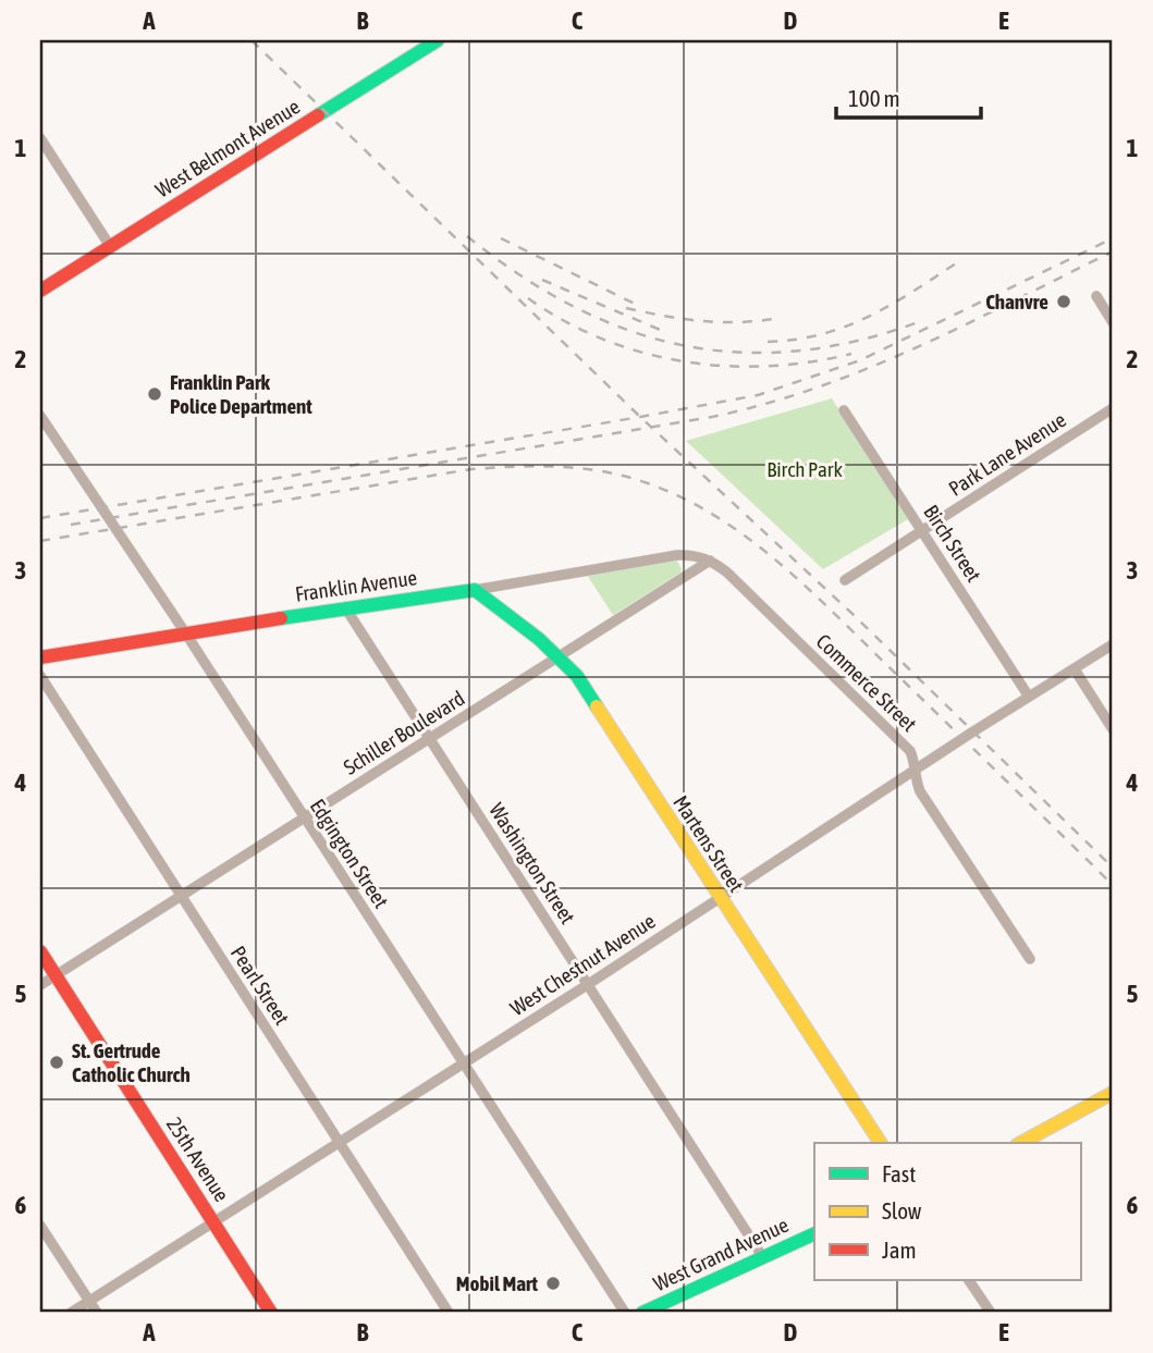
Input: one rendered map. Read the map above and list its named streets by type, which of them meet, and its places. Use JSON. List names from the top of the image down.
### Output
{
  "streets": {
    "main road": [
      "West Belmont Avenue",
      "Franklin Avenue",
      "Martens Street",
      "25th Avenue",
      "West Grand Avenue"
    ],
    "street": [
      "Park Lane Avenue",
      "Birch Street",
      "Commerce Street",
      "Schiller Boulevard",
      "Edgington Street",
      "Washington Street",
      "West Chestnut Avenue",
      "Pearl Street"
    ]
  },
  "crossings": [
    ["Park Lane Avenue", "Birch Street"],
    ["Birch Street", "West Chestnut Avenue"],
    ["Franklin Avenue", "Commerce Street"],
    ["Franklin Avenue", "Martens Street"],
    ["Franklin Avenue", "Edgington Street"],
    ["Franklin Avenue", "Washington Street"],
    ["Commerce Street", "Schiller Boulevard"],
    ["Commerce Street", "West Chestnut Avenue"],
    ["Schiller Boulevard", "Martens Street"],
    ["Schiller Boulevard", "Edgington Street"],
    ["Schiller Boulevard", "Washington Street"],
    ["Schiller Boulevard", "Pearl Street"],
    ["Schiller Boulevard", "25th Avenue"],
    ["Martens Street", "West Chestnut Avenue"],
    ["Edgington Street", "West Chestnut Avenue"],
    ["Washington Street", "West Chestnut Avenue"],
    ["Washington Street", "West Grand Avenue"],
    ["West Chestnut Avenue", "Pearl Street"],
    ["West Chestnut Avenue", "25th Avenue"]
  ],
  "parks": ["Birch Park"],
  "places": [
    "Chanvre",
    "Franklin Park Police Department",
    "St. Gertrude Catholic Church",
    "Mobil Mart"
  ],
  "legend": ["Fast", "Slow", "Jam"],
  "scale_bar": "100 m",
  "grid": {
    "columns": [
      "A",
      "B",
      "C",
      "D",
      "E"
    ],
    "rows": [
      "1",
      "2",
      "3",
      "4",
      "5",
      "6"
    ]
  }
}
